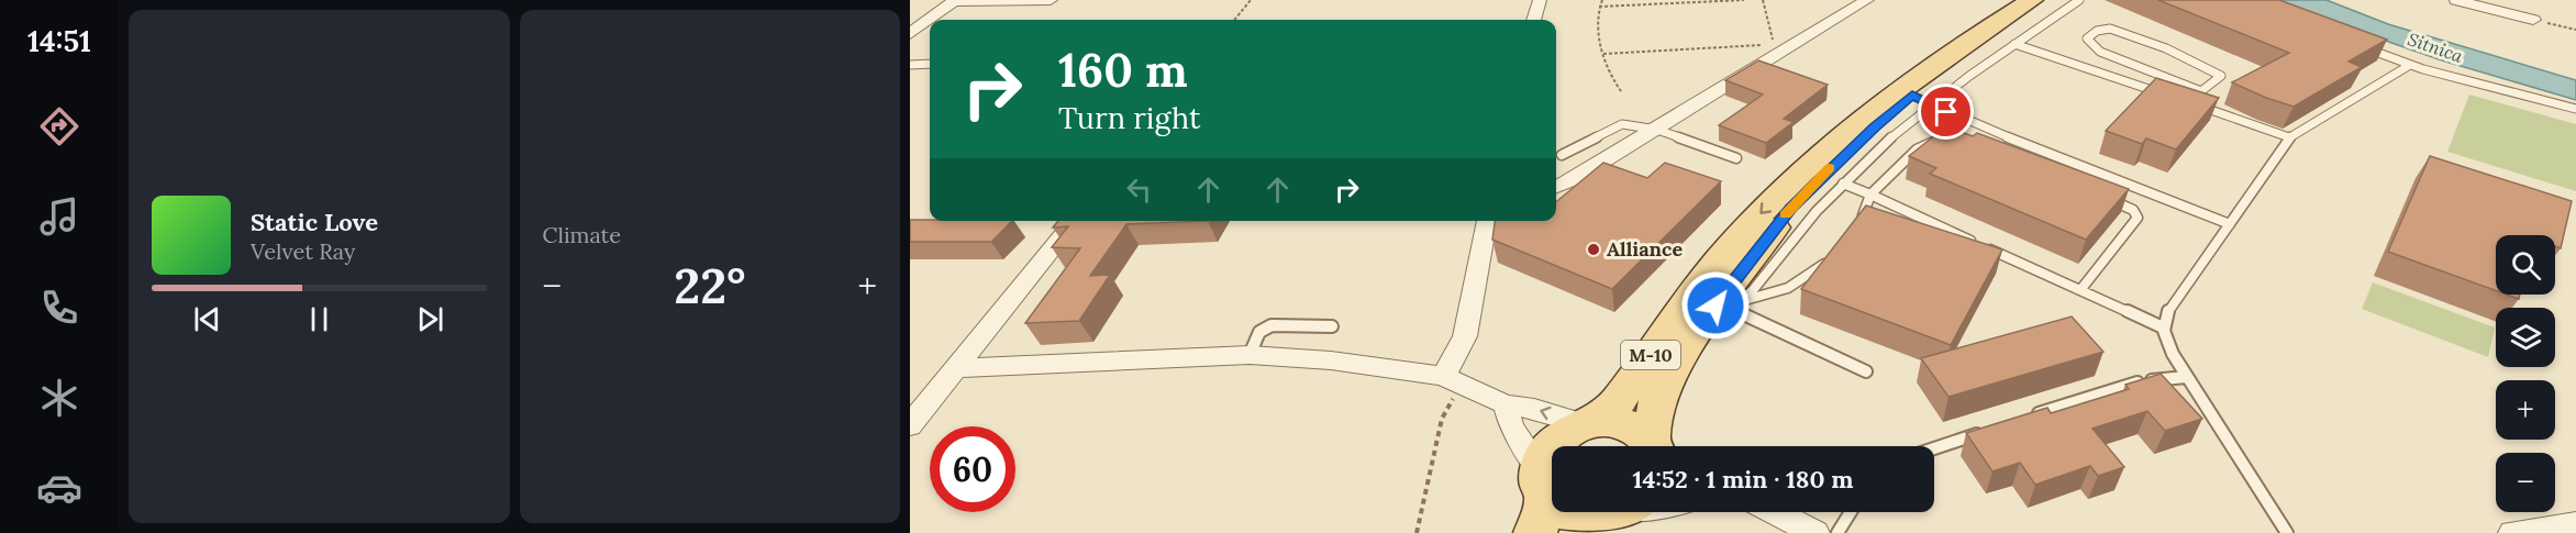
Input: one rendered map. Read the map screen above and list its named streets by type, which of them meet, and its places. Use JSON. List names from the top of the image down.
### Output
{
  "streets": {
    "main road": ["M-10"]
  },
  "water": ["Sitnica"],
  "places": ["Alliance"],
  "page": {
    "tabs": "14:51",
    "tile": "Climate",
    "turn": ["160 m", "Turn right"],
    "song": ["Static Love", "Velvet Ray"],
    "map_buttons": ["+", "−"],
    "heat": ["−", "22°", "+"],
    "limit": "60",
    "trip": "14:52 · 1 min · 180 m"
  }
}
